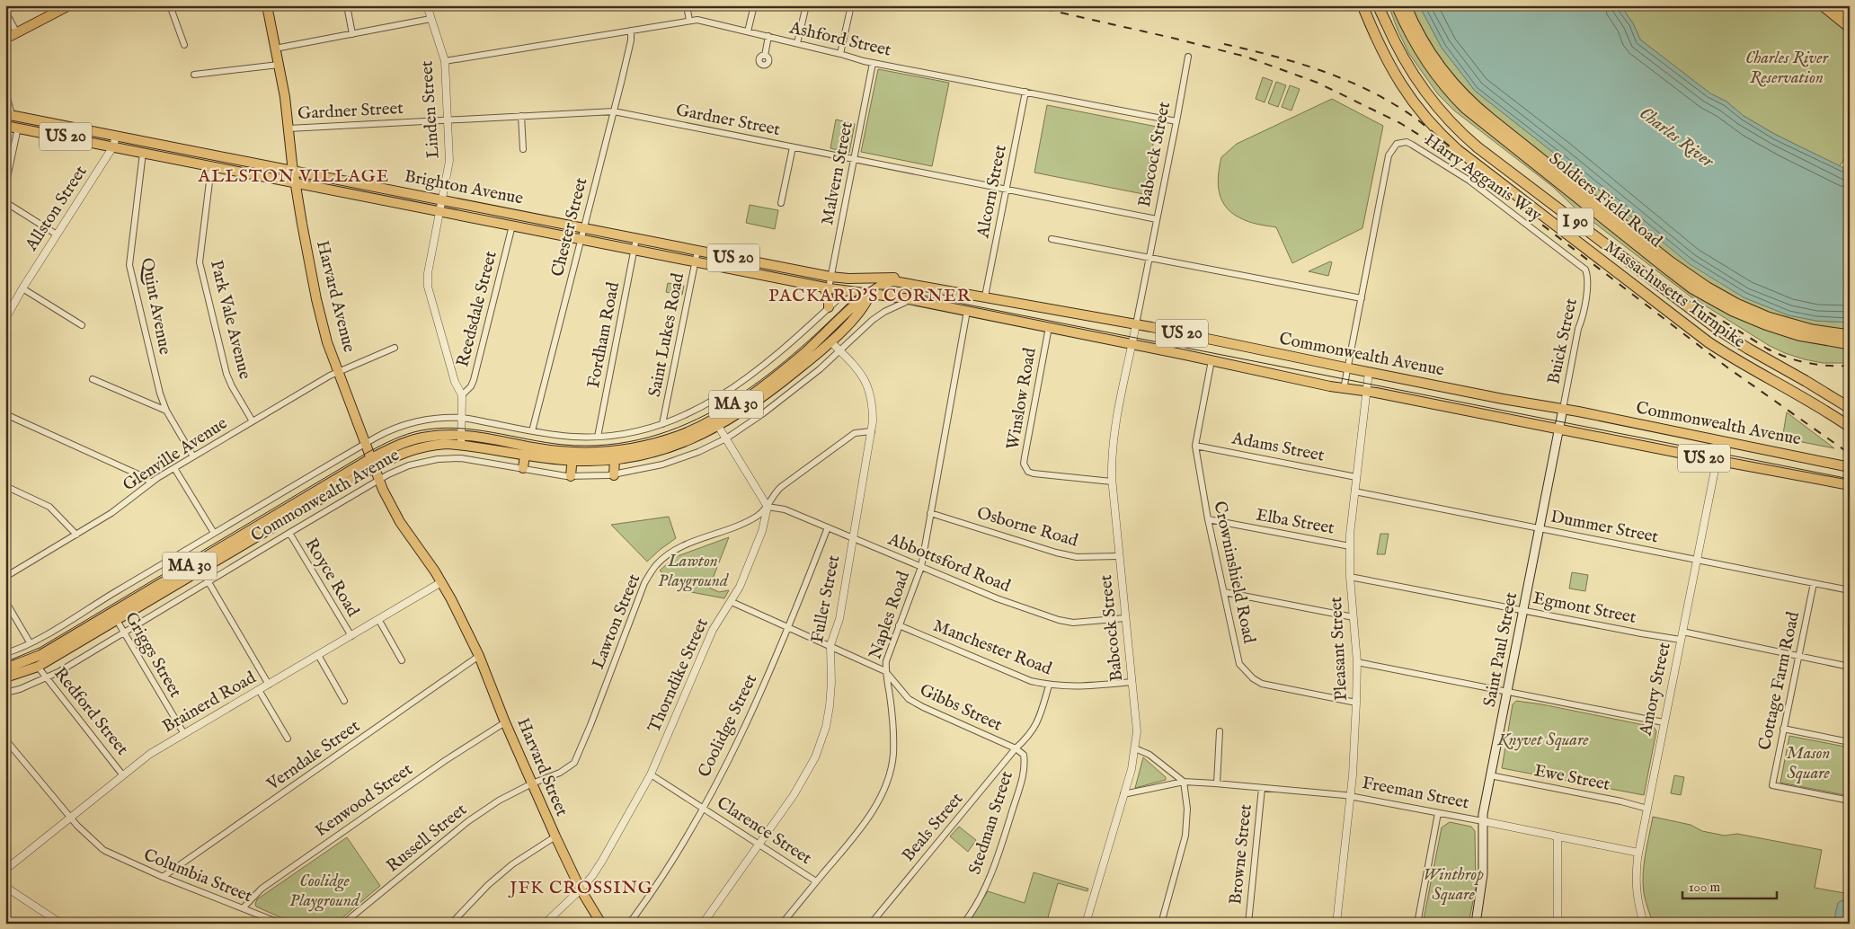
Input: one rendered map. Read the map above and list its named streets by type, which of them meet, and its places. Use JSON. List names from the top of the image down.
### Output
{
  "streets": {
    "highway": ["Soldiers Field Road", "I 90", "Massachusetts Turnpike"],
    "main road": [
      "US 20",
      "Brighton Avenue",
      "Harvard Avenue",
      "Commonwealth Avenue",
      "MA 30",
      "Saint Paul Street",
      "Harvard Street"
    ],
    "street": [
      "Ashford Street",
      "Linden Street",
      "Gardner Street",
      "Babcock Street",
      "Malvern Street",
      "Harry Agganis Way",
      "Alcorn Street",
      "Allston Street",
      "Chester Street",
      "Quint Avenue",
      "Reedsdale Street",
      "Park Vale Avenue",
      "Fordham Road",
      "Saint Lukes Road",
      "Buick Street",
      "Winslow Road",
      "Adams Street",
      "Glenville Avenue",
      "Elba Street",
      "Osborne Road",
      "Dummer Street",
      "Abbottsford Road",
      "Crowninshield Road",
      "Royce Road",
      "Fuller Street",
      "Egmont Street",
      "Naples Road",
      "Lawton Street",
      "Manchester Road",
      "Pleasant Street",
      "Griggs Street",
      "Thorndike Street",
      "Cottage Farm Road",
      "Amory Street",
      "Brainerd Road",
      "Gibbs Street",
      "Redford Street",
      "Coolidge Street",
      "Verndale Street",
      "Ewe Street",
      "Freeman Street",
      "Kenwood Street",
      "Stedman Street",
      "Beals Street",
      "Clarence Street",
      "Russell Street",
      "Browne Street",
      "Columbia Street"
    ]
  },
  "crossings": [
    ["Ashford Street", "Linden Street"],
    ["Ashford Street", "Babcock Street"],
    ["Ashford Street", "Malvern Street"],
    ["Ashford Street", "Alcorn Street"],
    ["Ashford Street", "Chester Street"],
    ["Linden Street", "Gardner Street"],
    ["Linden Street", "Brighton Avenue"],
    ["Linden Street", "Reedsdale Street"],
    ["Gardner Street", "Babcock Street"],
    ["Gardner Street", "Malvern Street"],
    ["Gardner Street", "Alcorn Street"],
    ["Gardner Street", "Chester Street"],
    ["Gardner Street", "Harvard Avenue"],
    ["Babcock Street", "Commonwealth Avenue"],
    ["Babcock Street", "Winslow Road"],
    ["Babcock Street", "Osborne Road"],
    ["Babcock Street", "Abbottsford Road"],
    ["Babcock Street", "Manchester Road"],
    ["Babcock Street", "Freeman Street"],
    ["Malvern Street", "Brighton Avenue"],
    ["Harry Agganis Way", "Buick Street"],
    ["Brighton Avenue", "Allston Street"],
    ["Brighton Avenue", "Chester Street"],
    ["Brighton Avenue", "Harvard Avenue"],
    ["Brighton Avenue", "Quint Avenue"],
    ["Brighton Avenue", "Reedsdale Street"],
    ["Brighton Avenue", "Park Vale Avenue"],
    ["Brighton Avenue", "Fordham Road"],
    ["Brighton Avenue", "Saint Lukes Road"],
    ["Brighton Avenue", "Commonwealth Avenue"],
    ["Alcorn Street", "Commonwealth Avenue"],
    ["Chester Street", "Commonwealth Avenue"],
    ["Harvard Avenue", "Commonwealth Avenue"],
    ["Harvard Avenue", "Glenville Avenue"],
    ["Harvard Avenue", "Brainerd Road"],
    ["Harvard Avenue", "Harvard Street"],
    ["Quint Avenue", "Glenville Avenue"],
    ["Park Vale Avenue", "Glenville Avenue"],
    ["Fordham Road", "Commonwealth Avenue"],
    ["Saint Lukes Road", "Commonwealth Avenue"],
    ["Buick Street", "Commonwealth Avenue"],
    ["Buick Street", "Saint Paul Street"],
    ["Commonwealth Avenue", "Winslow Road"],
    ["Commonwealth Avenue", "Crowninshield Road"],
    ["Commonwealth Avenue", "Royce Road"],
    ["Commonwealth Avenue", "Fuller Street"],
    ["Commonwealth Avenue", "Naples Road"],
    ["Commonwealth Avenue", "Pleasant Street"],
    ["Commonwealth Avenue", "Saint Paul Street"],
    ["Commonwealth Avenue", "Griggs Street"],
    ["Commonwealth Avenue", "Amory Street"],
    ["Commonwealth Avenue", "Redford Street"],
    ["Adams Street", "Crowninshield Road"],
    ["Adams Street", "Pleasant Street"],
    ["Elba Street", "Crowninshield Road"],
    ["Elba Street", "Pleasant Street"],
    ["Osborne Road", "Naples Road"],
    ["Dummer Street", "Pleasant Street"],
    ["Dummer Street", "Saint Paul Street"],
    ["Dummer Street", "Cottage Farm Road"],
    ["Dummer Street", "Amory Street"],
    ["Abbottsford Road", "Fuller Street"],
    ["Abbottsford Road", "Naples Road"],
    ["Abbottsford Road", "Lawton Street"],
    ["Abbottsford Road", "Thorndike Street"],
    ["Abbottsford Road", "Coolidge Street"],
    ["Crowninshield Road", "Pleasant Street"],
    ["Royce Road", "Brainerd Road"],
    ["Fuller Street", "Lawton Street"],
    ["Fuller Street", "Gibbs Street"],
    ["Fuller Street", "Clarence Street"],
    ["Egmont Street", "Pleasant Street"],
    ["Egmont Street", "Saint Paul Street"],
    ["Egmont Street", "Amory Street"],
    ["Naples Road", "Manchester Road"],
    ["Naples Road", "Gibbs Street"],
    ["Naples Road", "Clarence Street"],
    ["Lawton Street", "Thorndike Street"],
    ["Lawton Street", "Harvard Street"],
    ["Lawton Street", "Russell Street"],
    ["Manchester Road", "Stedman Street"],
    ["Pleasant Street", "Freeman Street"],
    ["Saint Paul Street", "Ewe Street"],
    ["Saint Paul Street", "Freeman Street"],
    ["Griggs Street", "Brainerd Road"],
    ["Thorndike Street", "Gibbs Street"],
    ["Thorndike Street", "Harvard Street"],
    ["Thorndike Street", "Clarence Street"],
    ["Amory Street", "Ewe Street"],
    ["Amory Street", "Freeman Street"],
    ["Brainerd Road", "Redford Street"],
    ["Brainerd Road", "Columbia Street"],
    ["Gibbs Street", "Coolidge Street"],
    ["Gibbs Street", "Stedman Street"],
    ["Gibbs Street", "Beals Street"],
    ["Coolidge Street", "Clarence Street"],
    ["Verndale Street", "Harvard Street"],
    ["Verndale Street", "Columbia Street"],
    ["Harvard Street", "Kenwood Street"],
    ["Harvard Street", "Russell Street"],
    ["Freeman Street", "Browne Street"],
    ["Kenwood Street", "Columbia Street"],
    ["Stedman Street", "Beals Street"]
  ],
  "districts": ["ALLSTON VILLAGE", "PACKARD'S CORNER", "JFK CROSSING"],
  "water": ["Charles River"],
  "parks": [
    "Charles River Reservation",
    "Lawton Playground",
    "Knyvet Square",
    "Mason Square",
    "Winthrop Square",
    "Coolidge Playground"
  ],
  "scale_bar": "100 m"
}
